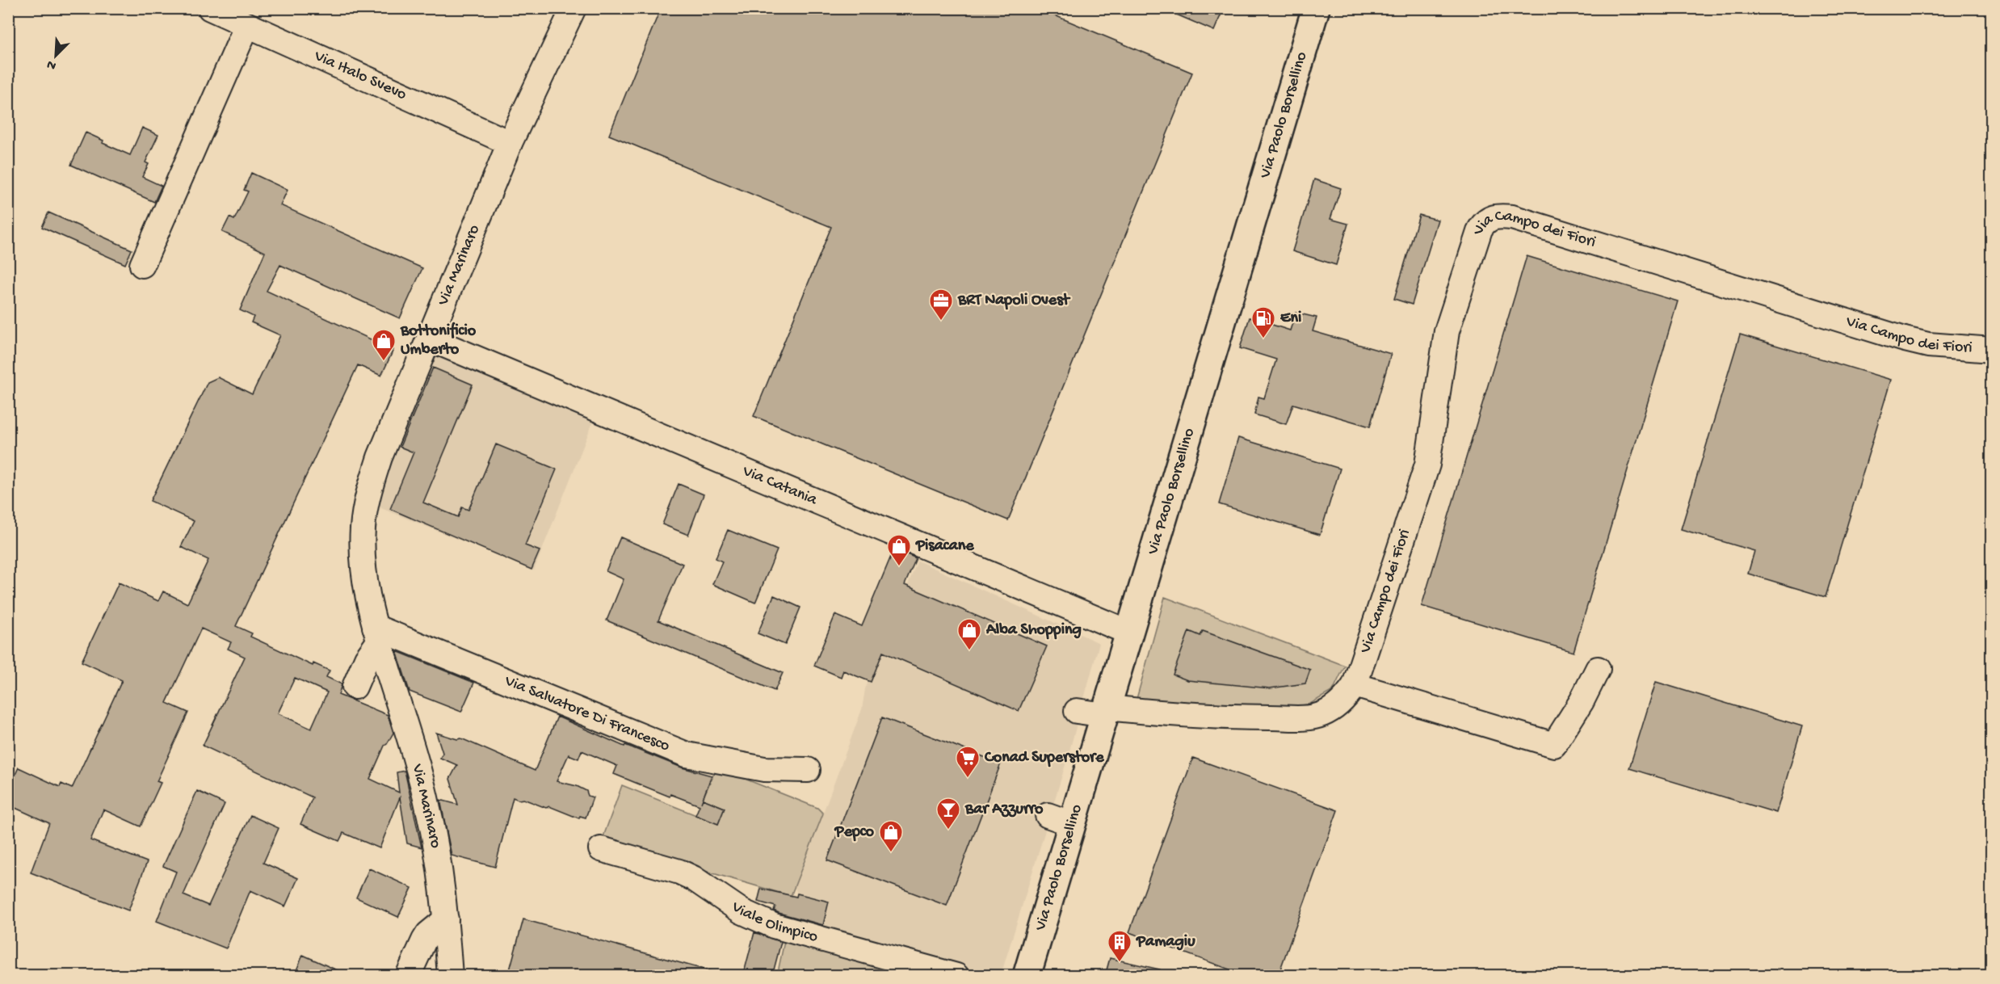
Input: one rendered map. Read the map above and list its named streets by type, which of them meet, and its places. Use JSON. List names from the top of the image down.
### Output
{
  "streets": {
    "main road": ["Via Paolo Borsellino"],
    "street": [
      "Via Italo Svevo",
      "Via Campo dei Fiori",
      "Via Marinaro",
      "Via Catania",
      "Via Salvatore Di Francesco",
      "Viale Olimpico"
    ]
  },
  "crossings": [
    ["Via Italo Svevo", "Via Marinaro"],
    ["Via Paolo Borsellino", "Via Campo dei Fiori"],
    ["Via Paolo Borsellino", "Via Catania"],
    ["Via Marinaro", "Via Catania"],
    ["Via Marinaro", "Via Salvatore Di Francesco"]
  ],
  "places": {
    "office": ["BRT Napoli Ovest"],
    "fuel station": ["Eni"],
    "shop": [
      "Bottonificio Umberto",
      "Pisacane",
      "Alba Shopping",
      "Pepco"
    ],
    "supermarket": ["Conad Superstore"],
    "bar": ["Bar Azzurro"],
    "building": ["Pamagiu"]
  },
  "north": "bottom left"
}
